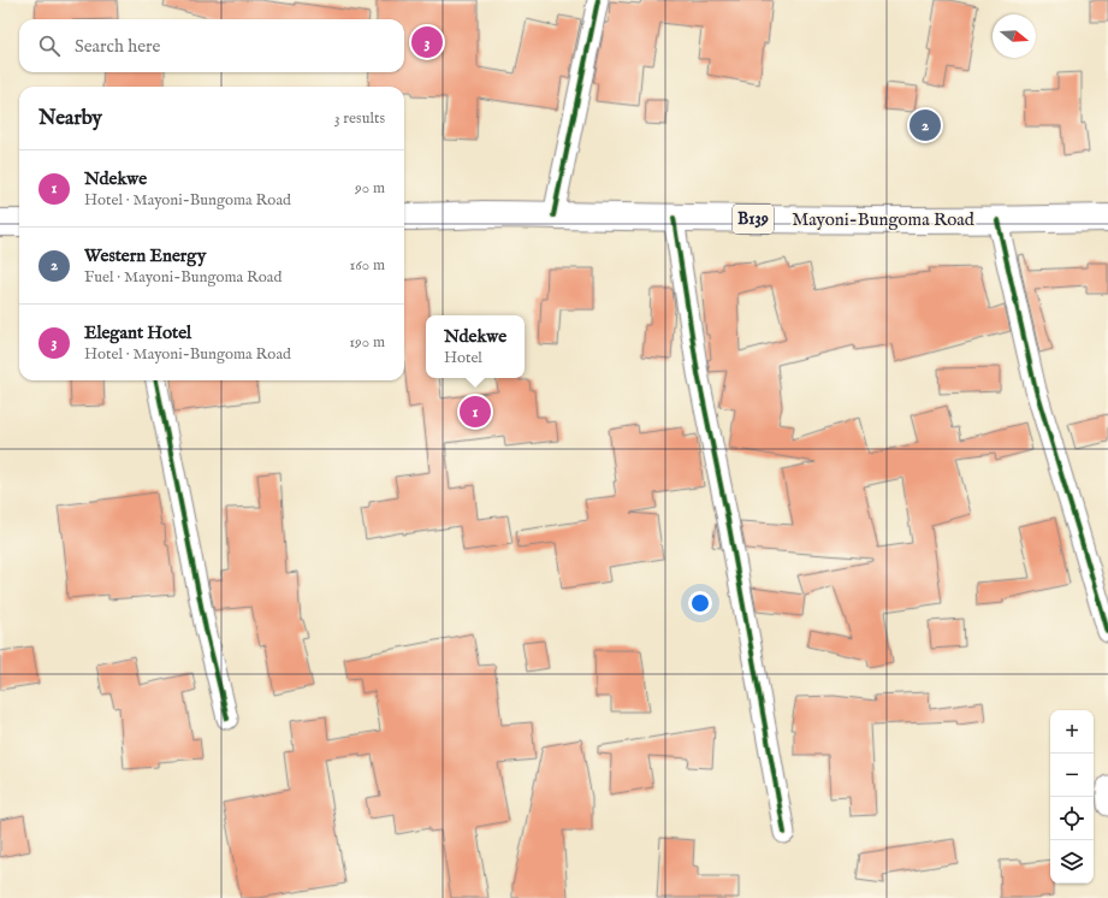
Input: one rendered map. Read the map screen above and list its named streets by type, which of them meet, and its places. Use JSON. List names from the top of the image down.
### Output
{
  "streets": {
    "main road": ["B139", "Mayoni-Bungoma Road"]
  },
  "north": "right",
  "page": {
    "search": "Search here",
    "pins": ["3", "2", "1"],
    "heading": ["Nearby", "3 results"],
    "list": [
      {
        "mark": "1",
        "name": "Ndekwe",
        "note": "Hotel · Mayoni-Bungoma Road",
        "value": "90 m"
      },
      {
        "mark": "2",
        "name": "Western Energy",
        "note": "Fuel · Mayoni-Bungoma Road",
        "value": "160 m"
      },
      {
        "mark": "3",
        "name": "Elegant Hotel",
        "note": "Hotel · Mayoni-Bungoma Road",
        "value": "190 m"
      }
    ],
    "popup": ["Ndekwe", "Hotel"],
    "map_buttons": ["+", "−"]
  }
}
